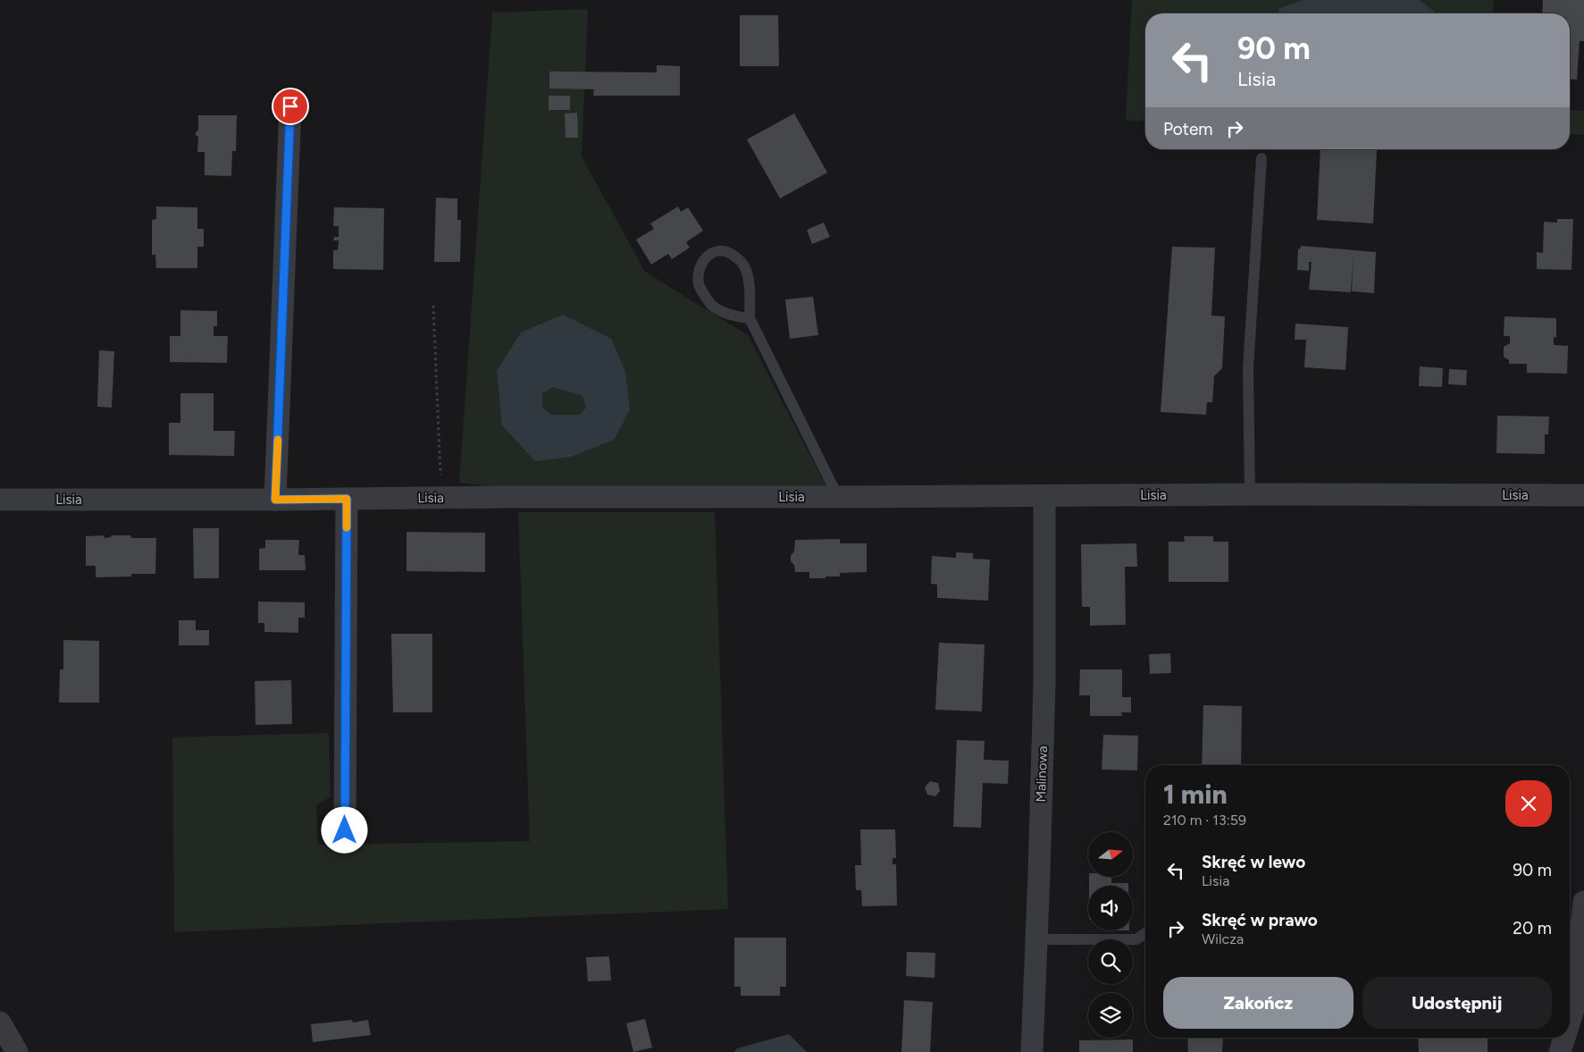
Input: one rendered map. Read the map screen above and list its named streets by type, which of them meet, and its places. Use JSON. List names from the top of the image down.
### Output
{
  "streets": {
    "street": ["Lisia", "Malinowa"]
  },
  "crossings": [
    ["Lisia", "Malinowa"]
  ],
  "north": "right",
  "page": {
    "turn": ["90 m", "Lisia"],
    "then": "Potem",
    "heading": ["1 min", "210 m · 13:59"],
    "list": [
      {
        "name": "Skręć w lewo",
        "note": "Lisia",
        "value": "90 m"
      },
      {
        "name": "Skręć w prawo",
        "note": "Wilcza",
        "value": "20 m"
      }
    ],
    "buttons": ["Zakończ", "Udostępnij"]
  }
}
